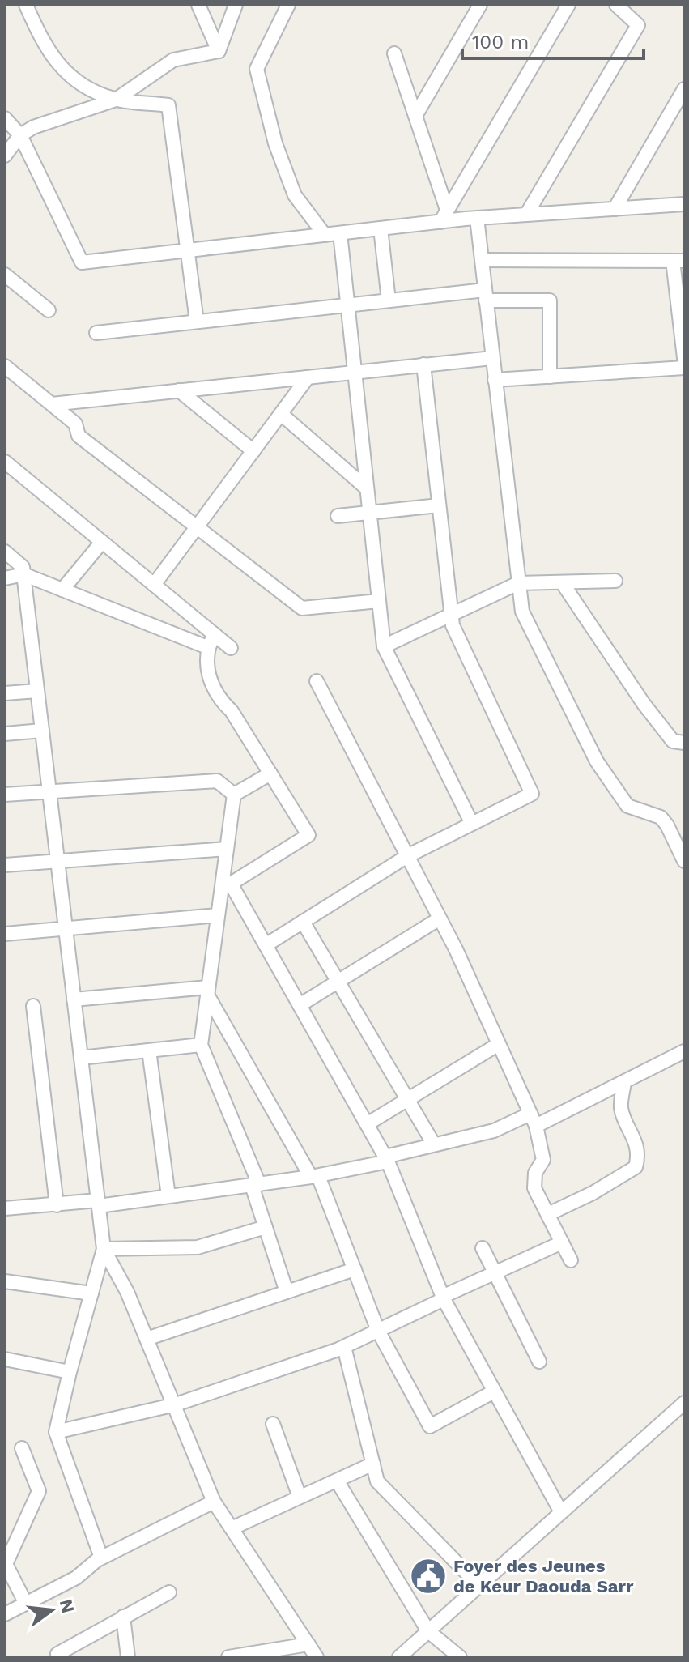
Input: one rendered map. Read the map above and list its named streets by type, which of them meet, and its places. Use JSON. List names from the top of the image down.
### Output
{
  "places": {
    "public building": ["Foyer des Jeunes de Keur Daouda Sarr"]
  },
  "scale_bar": "100 m",
  "north": "right"
}
